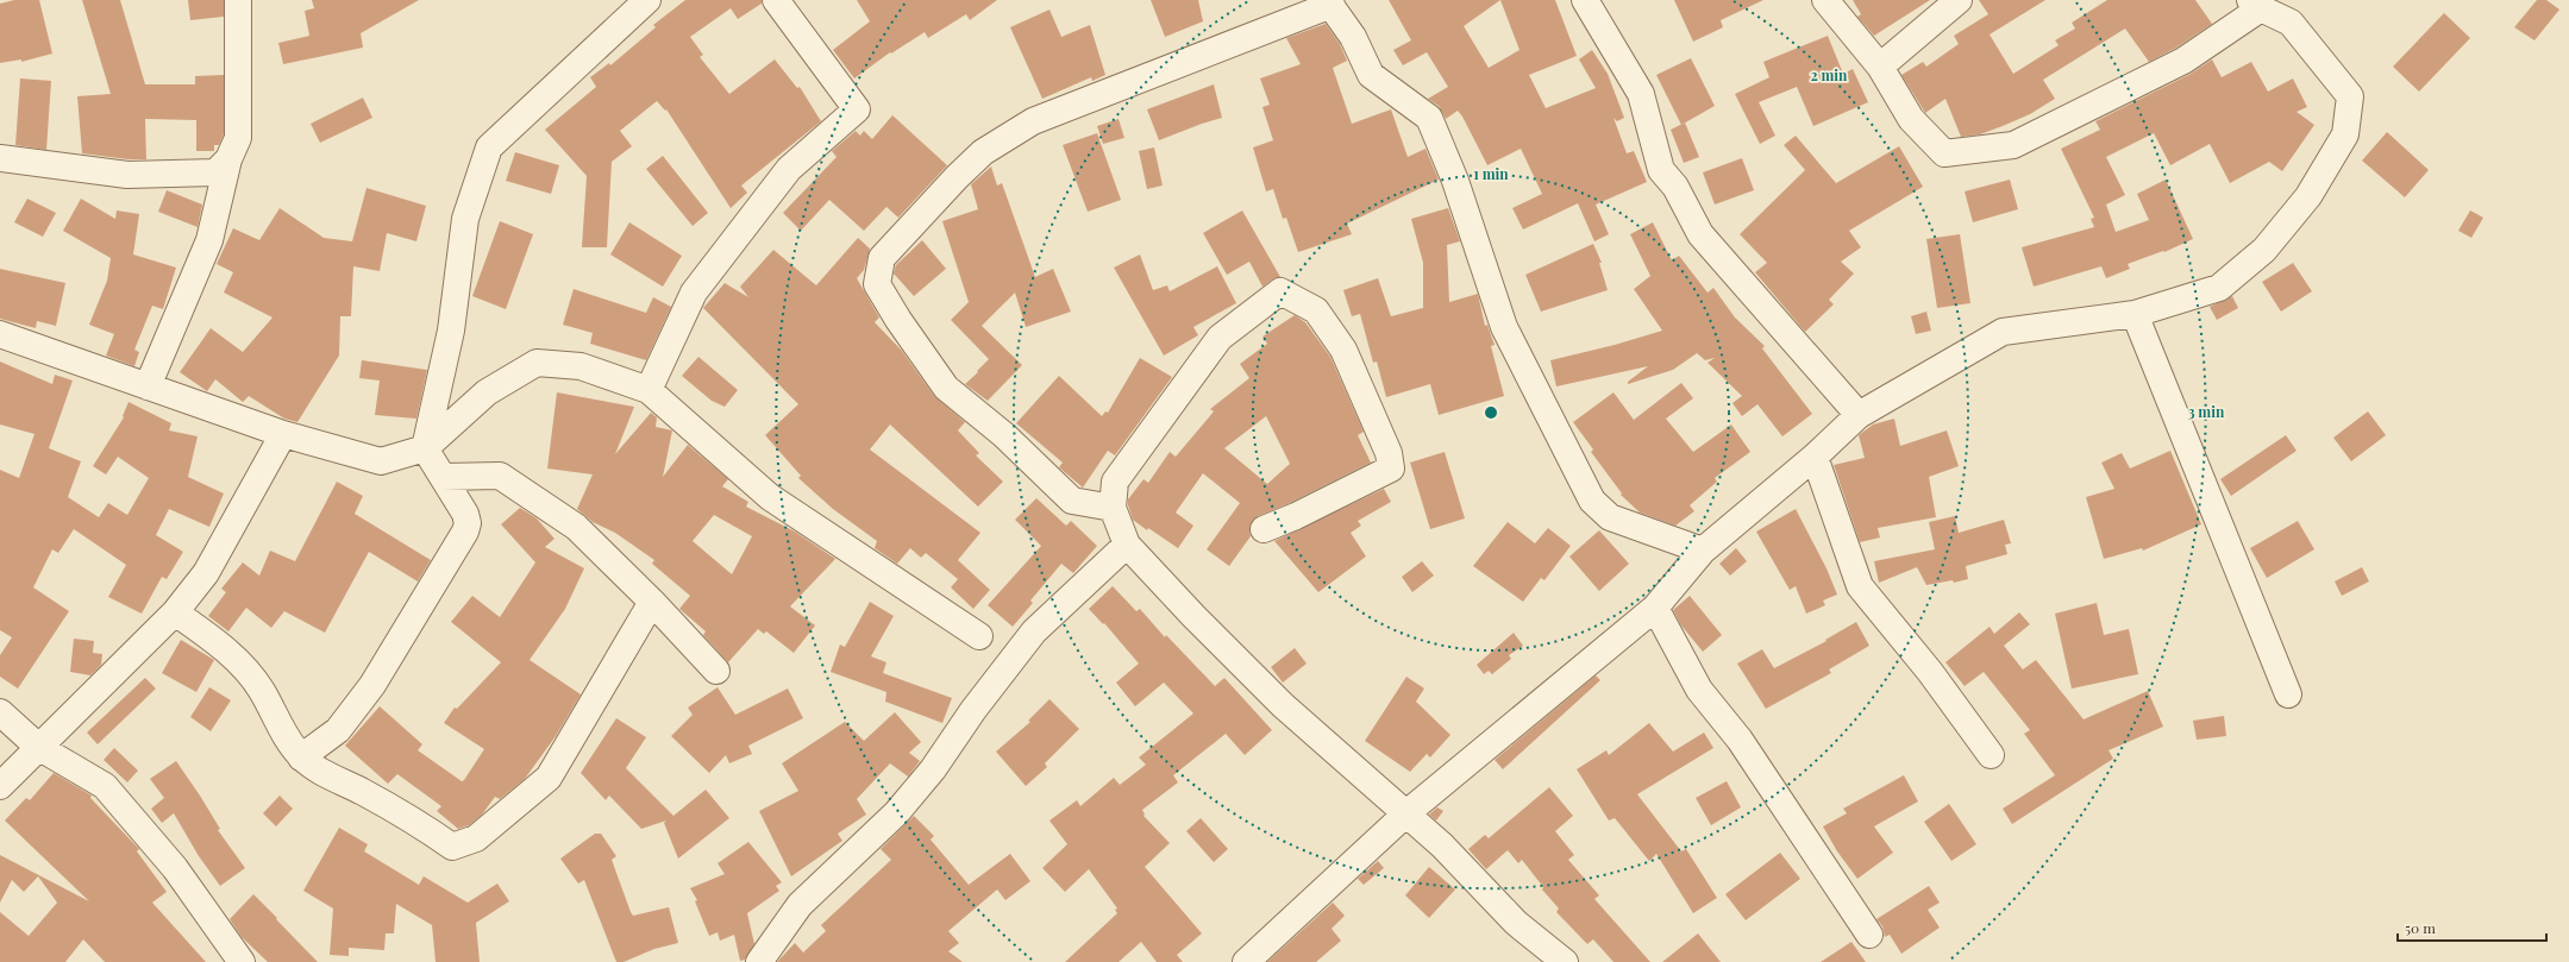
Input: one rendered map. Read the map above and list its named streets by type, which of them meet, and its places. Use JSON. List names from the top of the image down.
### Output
{
  "scale_bar": "50 m",
  "rings": ["2 min", "1 min", "3 min"]
}
